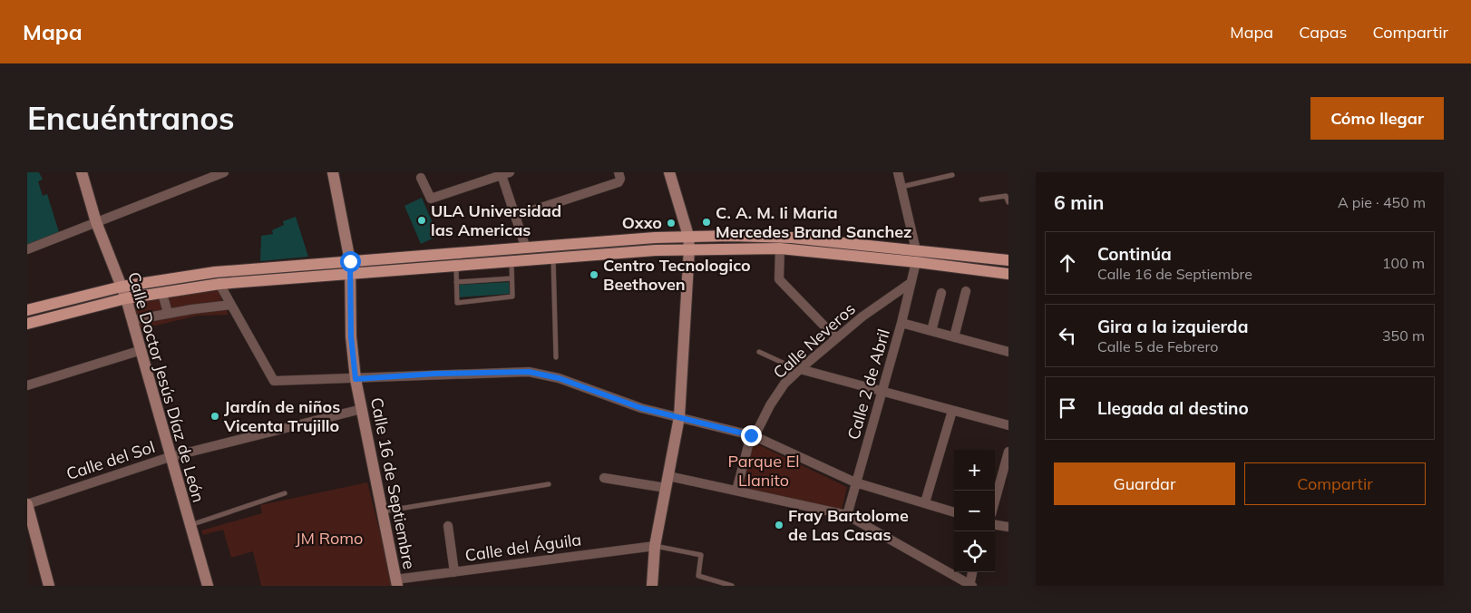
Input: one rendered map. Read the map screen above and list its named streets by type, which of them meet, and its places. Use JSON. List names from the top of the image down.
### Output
{
  "streets": {
    "main road": ["Calle Doctor Jesús Díaz de León", "Calle 16 de Septiembre"],
    "street": [
      "Calle Neveros",
      "Calle 2 de Abril",
      "Calle del Sol",
      "Calle del Águila"
    ]
  },
  "crossings": [
    ["Calle Neveros", "Calle 2 de Abril"],
    ["Calle Doctor Jesús Díaz de León", "Calle del Sol"],
    ["Calle del Sol", "Calle 16 de Septiembre"],
    ["Calle 16 de Septiembre", "Calle del Águila"]
  ],
  "parks": ["Parque El Llanito", "JM Romo"],
  "places": [
    "ULA Universidad las Americas",
    "C. A. M. Ii Maria Mercedes Brand Sanchez",
    "Oxxo",
    "Centro Tecnologico Beethoven",
    "Jardín de niños Vicenta Trujillo",
    "Fray Bartolome de Las Casas"
  ],
  "page": {
    "header": "Mapa",
    "nav": ["Mapa", "Capas", "Compartir"],
    "buttons": [
      "Cómo llegar",
      ["Guardar", "Compartir"]
    ],
    "title": "Encuéntranos",
    "heading": ["6 min", "A pie · 450 m"],
    "list": [
      ["Continúa", "Calle 16 de Septiembre", "100 m"],
      ["Gira a la izquierda", "Calle 5 de Febrero", "350 m"],
      "Llegada al destino"
    ],
    "map_buttons": ["+", "−"]
  }
}
